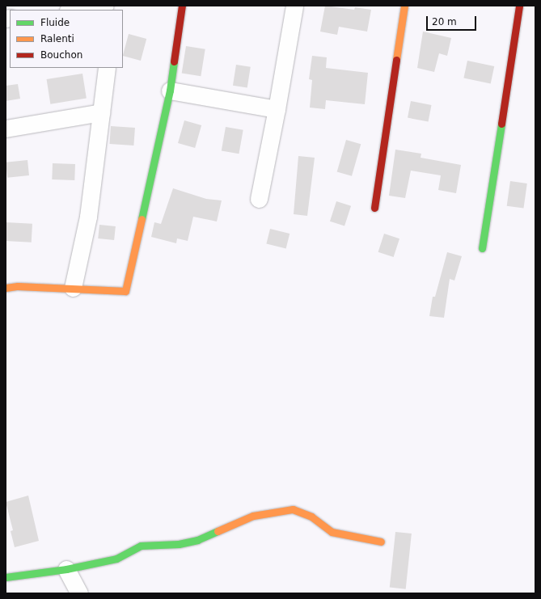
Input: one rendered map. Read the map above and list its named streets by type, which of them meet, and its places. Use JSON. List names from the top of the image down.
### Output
{
  "legend": ["Fluide", "Ralenti", "Bouchon"],
  "scale_bar": "20 m"
}
